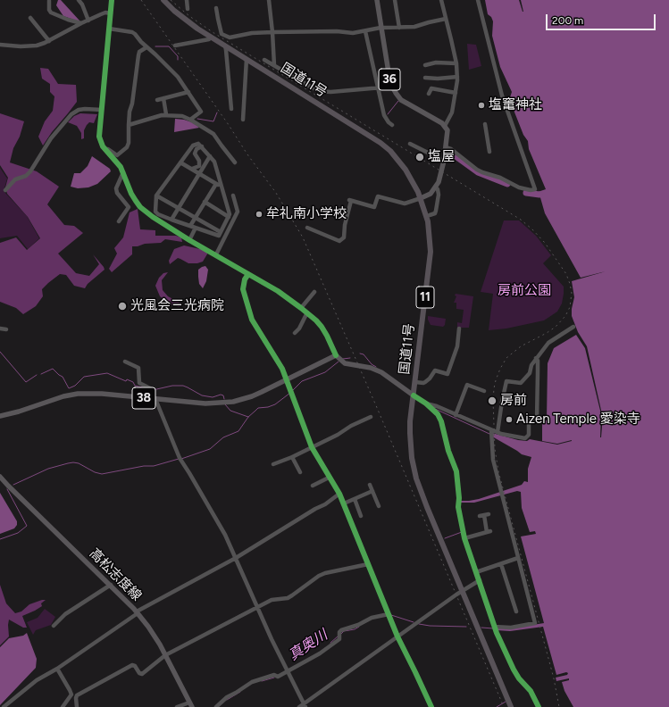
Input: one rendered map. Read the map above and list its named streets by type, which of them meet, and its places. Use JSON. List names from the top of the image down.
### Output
{
  "streets": {
    "highway": ["国道11号", "11"],
    "main road": ["36", "38", "高松志度線"]
  },
  "water": ["真奥川"],
  "parks": ["房前公園"],
  "places": [
    "塩竃神社",
    "塩屋",
    "牟礼南小学校",
    "光風会三光病院",
    "房前",
    "Aizen Temple 愛染寺"
  ],
  "scale_bar": "200 m"
}
